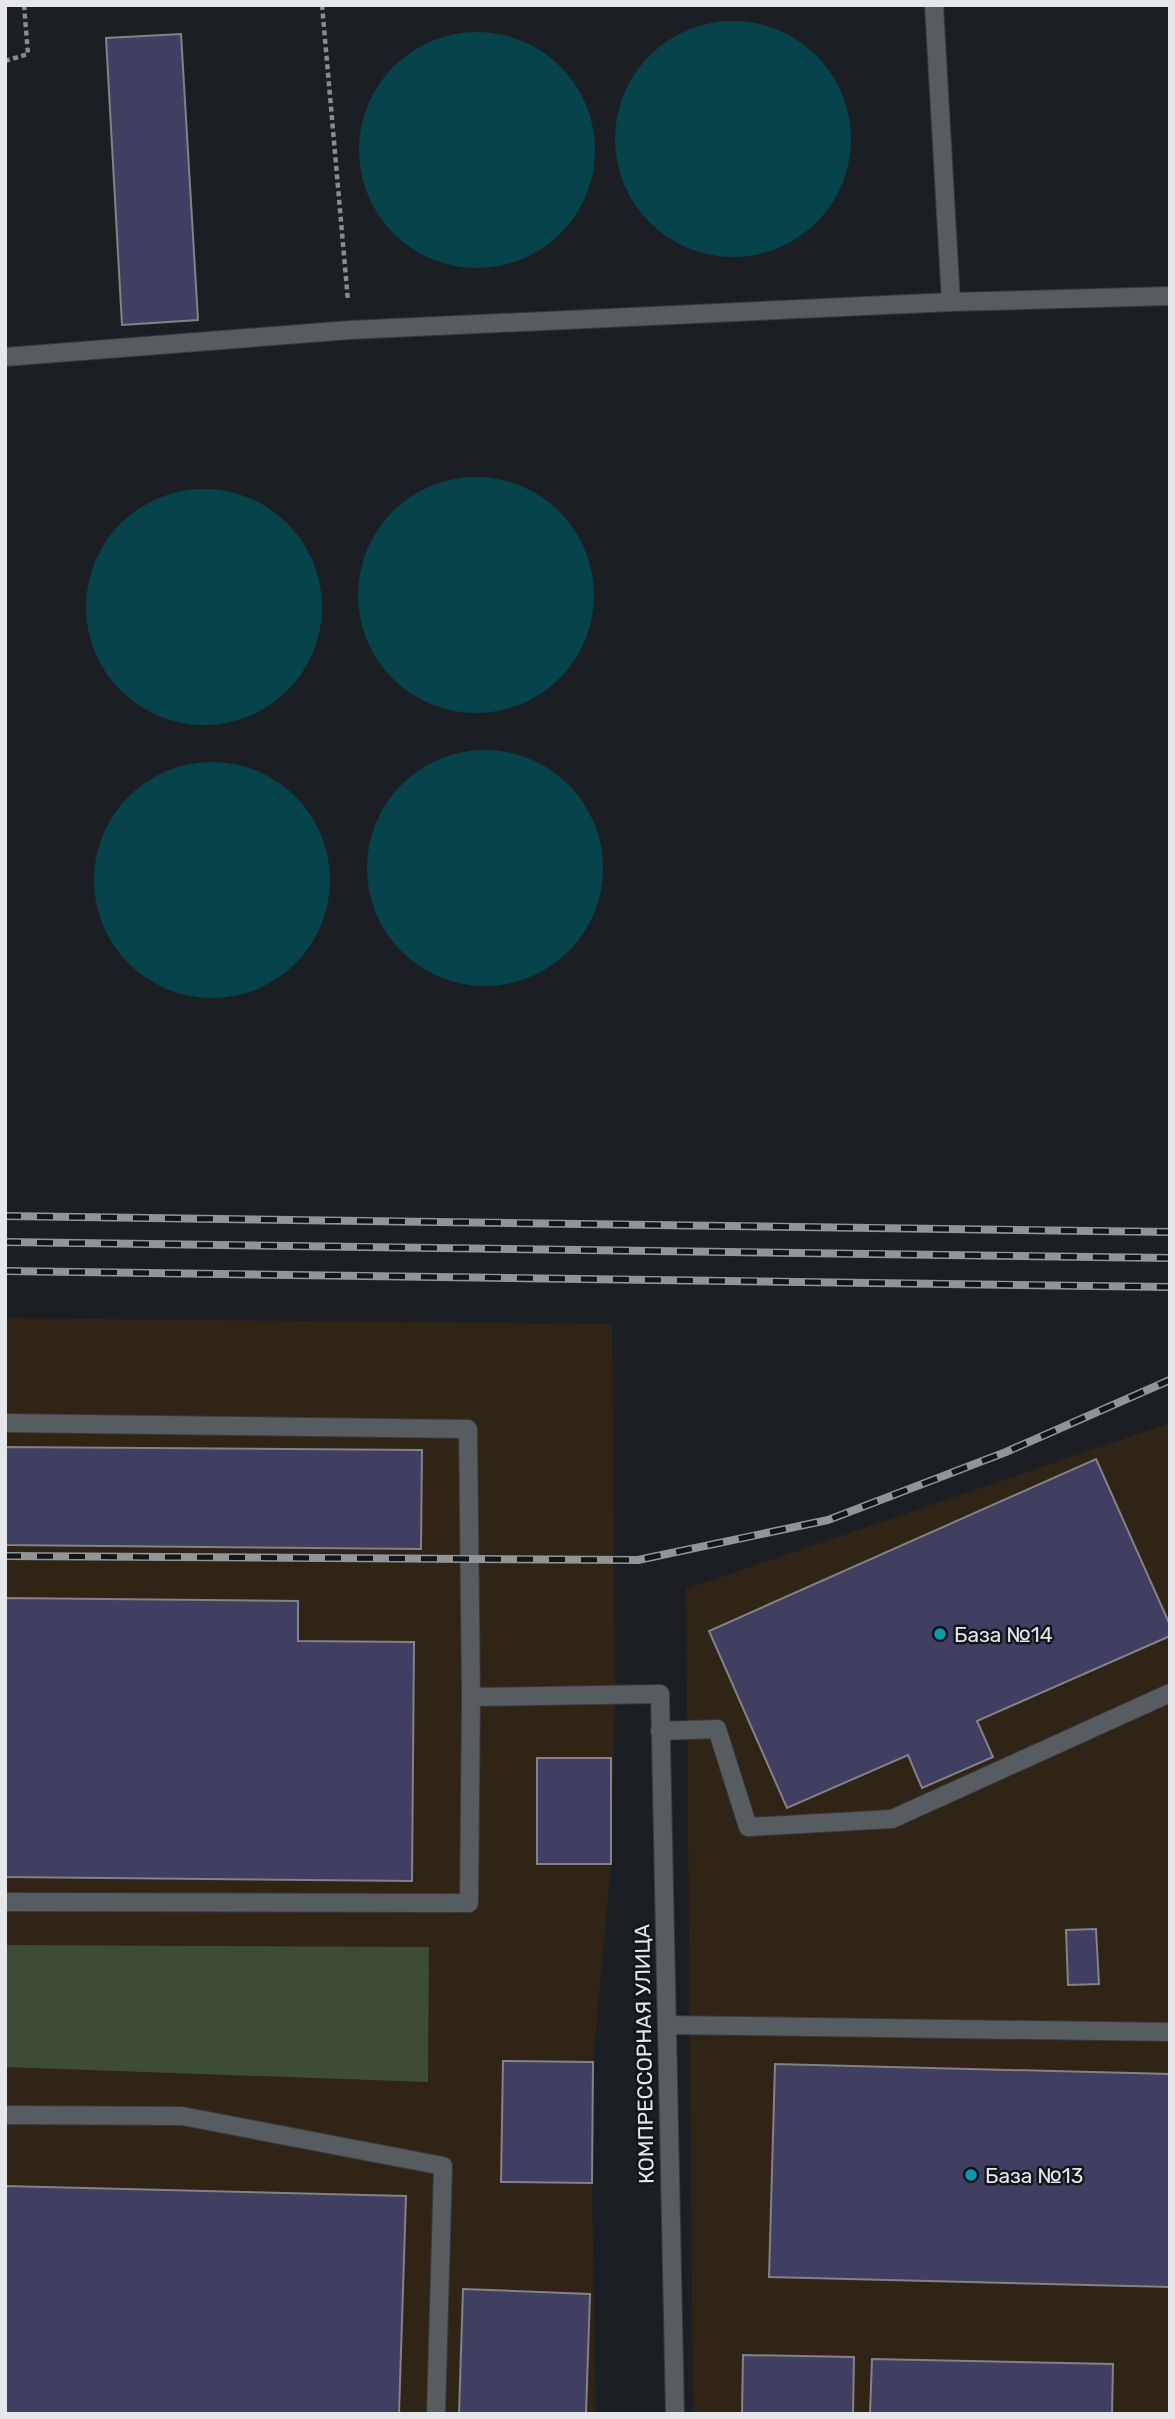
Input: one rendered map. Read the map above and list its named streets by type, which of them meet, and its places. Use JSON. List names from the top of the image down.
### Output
{
  "streets": {
    "street": ["КОМПРЕССОРНАЯ УЛИЦА"]
  },
  "places": ["База №14", "База №13"]
}
